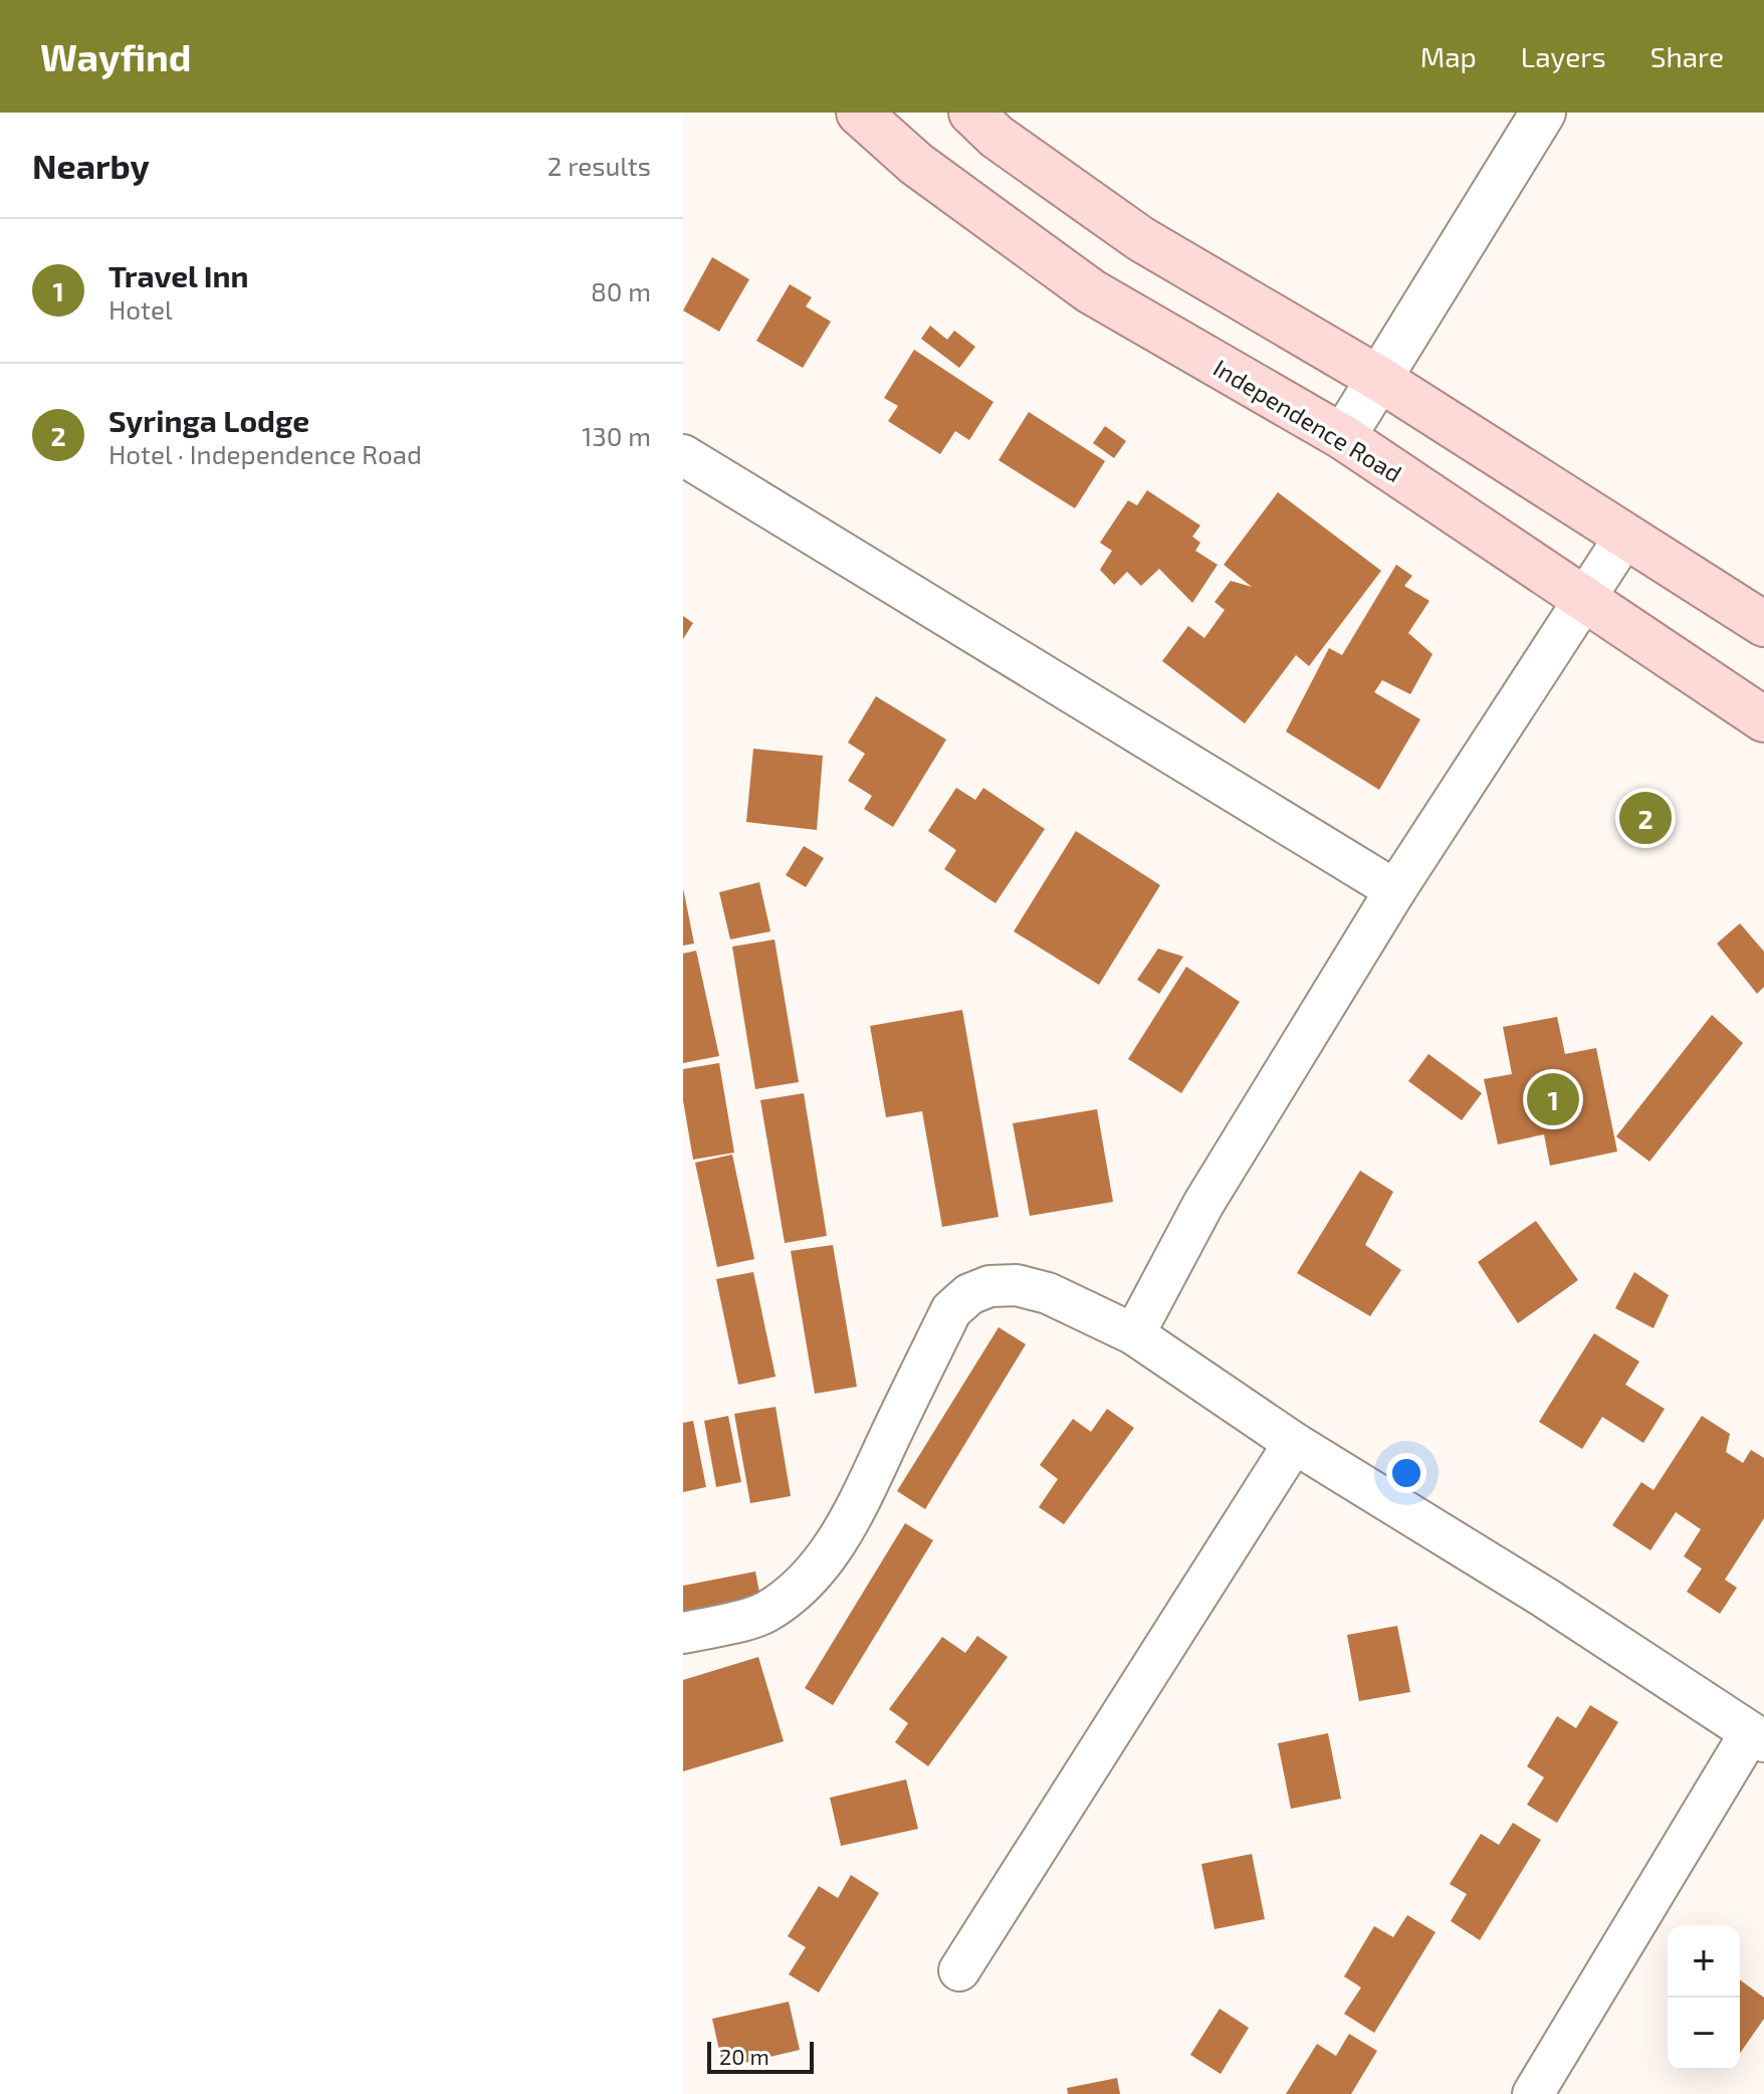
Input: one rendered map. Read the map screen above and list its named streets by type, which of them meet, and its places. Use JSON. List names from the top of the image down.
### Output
{
  "streets": {
    "main road": ["Independence Road"]
  },
  "scale_bar": "20 m",
  "page": {
    "header": "Wayfind",
    "nav": ["Map", "Layers", "Share"],
    "heading": ["Nearby", "2 results"],
    "list": [
      {
        "mark": "1",
        "name": "Travel Inn",
        "note": "Hotel",
        "value": "80 m"
      },
      {
        "mark": "2",
        "name": "Syringa Lodge",
        "note": "Hotel · Independence Road",
        "value": "130 m"
      }
    ],
    "pins": ["2", "1"],
    "map_buttons": ["+", "−"],
    "scale": "20 m"
  }
}
